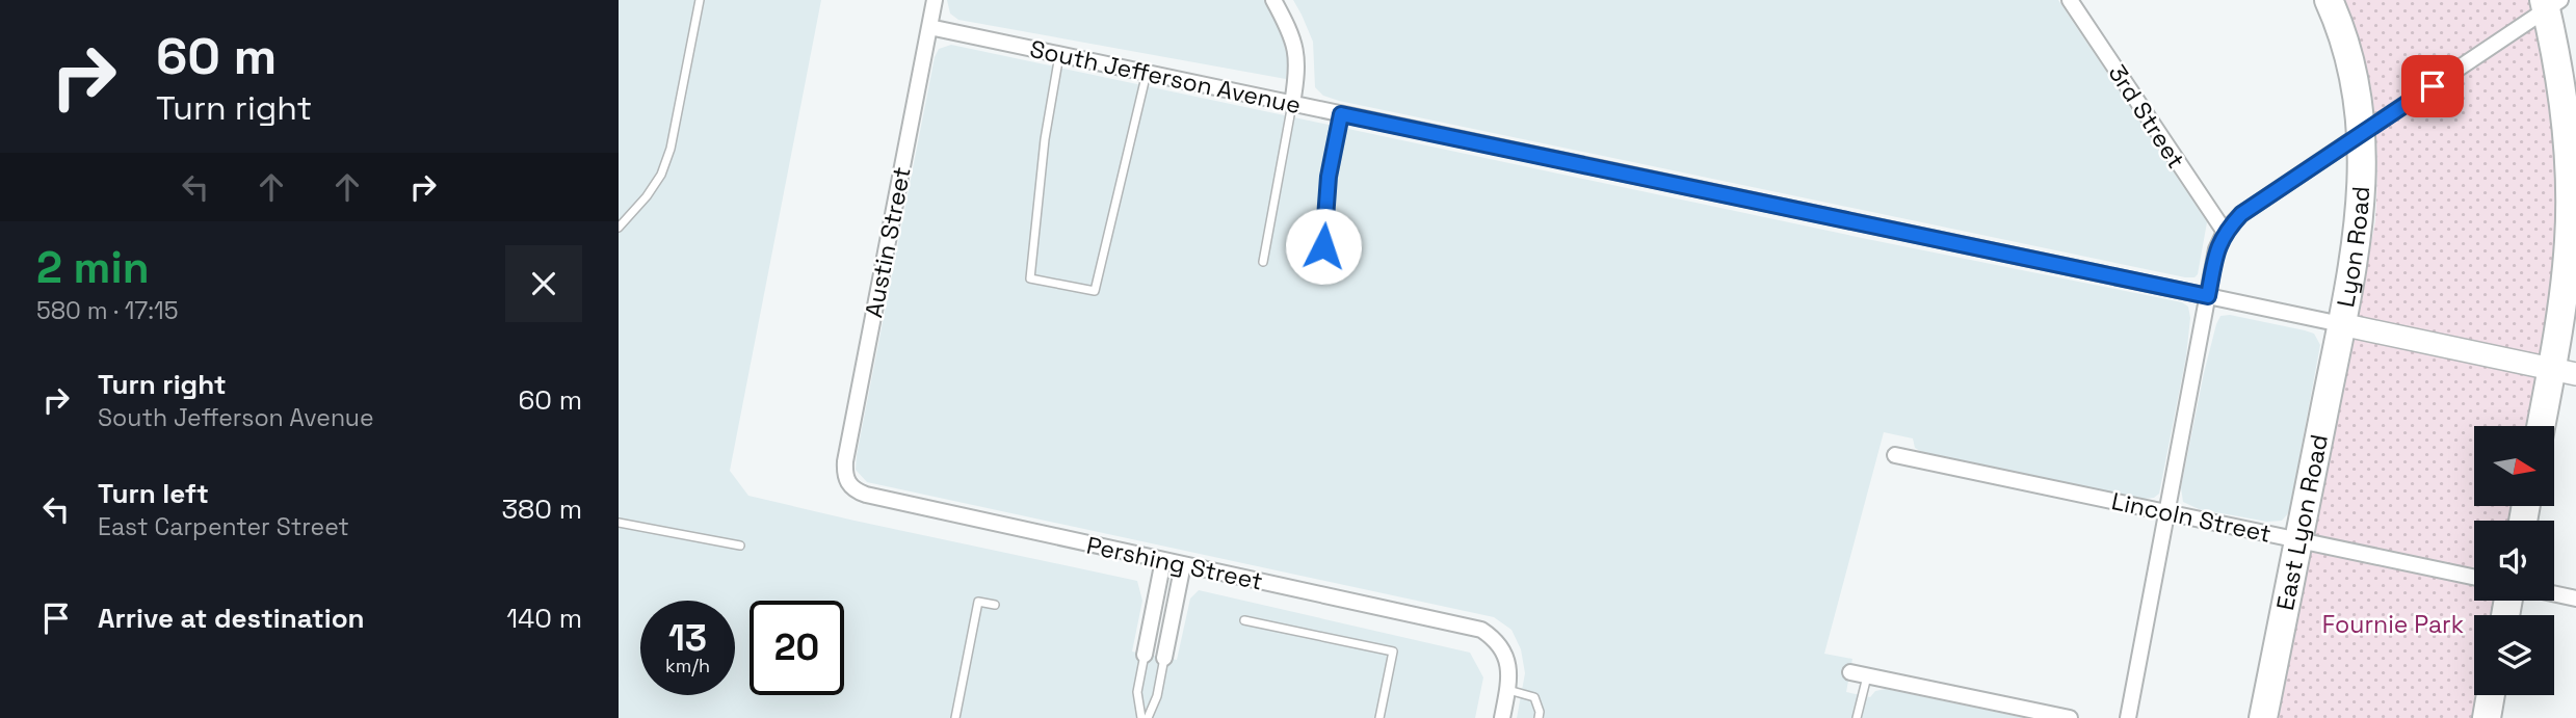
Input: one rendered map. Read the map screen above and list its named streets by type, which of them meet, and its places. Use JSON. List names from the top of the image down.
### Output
{
  "streets": {
    "highway": ["Lyon Road", "East Lyon Road"],
    "street": [
      "South Jefferson Avenue",
      "3rd Street",
      "Austin Street",
      "Lincoln Street",
      "Pershing Street"
    ]
  },
  "crossings": [
    ["South Jefferson Avenue", "Austin Street"],
    ["South Jefferson Avenue", "Lyon Road"],
    ["South Jefferson Avenue", "East Lyon Road"],
    ["Austin Street", "Pershing Street"],
    ["Lyon Road", "East Lyon Road"],
    ["Lincoln Street", "East Lyon Road"]
  ],
  "parks": ["Fournie Park"],
  "north": "right",
  "page": {
    "turn": ["60 m", "Turn right"],
    "heading": ["2 min", "580 m · 17:15"],
    "list": [
      {
        "name": "Turn right",
        "note": "South Jefferson Avenue",
        "value": "60 m"
      },
      {
        "name": "Turn left",
        "note": "East Carpenter Street",
        "value": "380 m"
      },
      {
        "name": "Arrive at destination",
        "value": "140 m"
      }
    ],
    "speed": "13 km/h",
    "limit": "20"
  }
}
